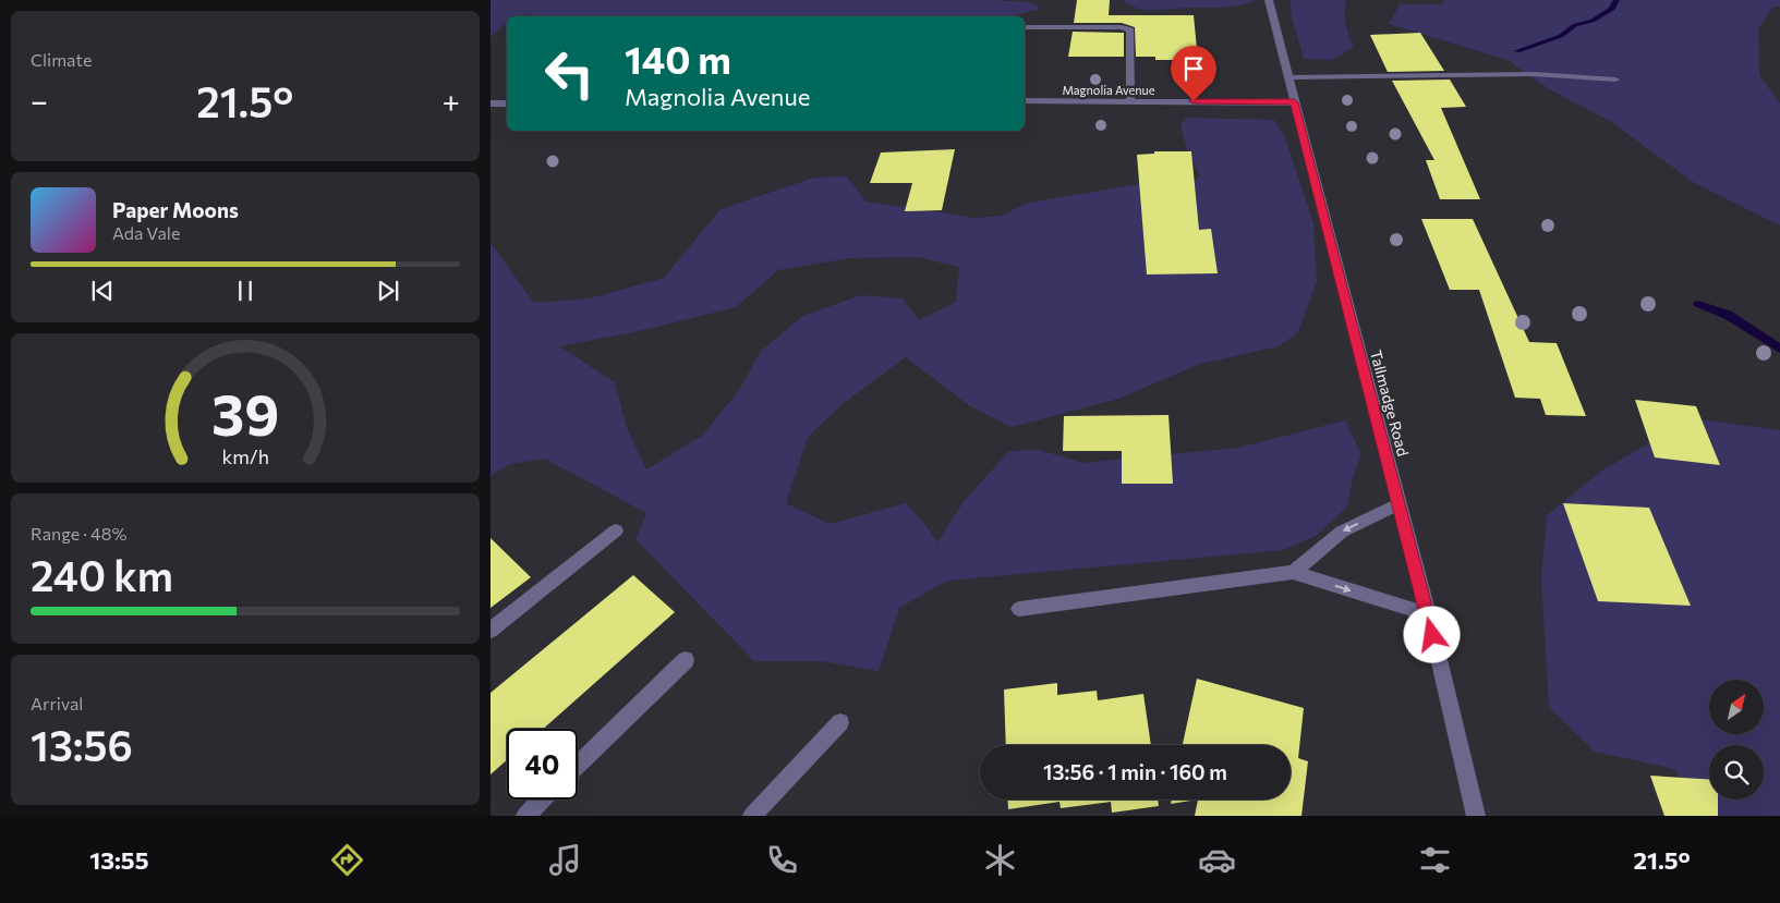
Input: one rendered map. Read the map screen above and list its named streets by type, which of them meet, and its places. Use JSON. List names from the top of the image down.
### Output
{
  "streets": {
    "street": ["Magnolia Avenue", "Tallmadge Road"]
  },
  "crossings": [
    ["Magnolia Avenue", "Tallmadge Road"]
  ],
  "north": "top right",
  "page": {
    "tile": [
      "Climate",
      ["Range · 48%", "240 km"],
      ["Arrival", "13:56"]
    ],
    "turn": ["140 m", "Magnolia Avenue"],
    "heat": ["−", "21.5°", "+"],
    "song": ["Paper Moons", "Ada Vale"],
    "limit": "40",
    "trip": "13:56 · 1 min · 160 m",
    "tabs": ["13:55", "21.5°"],
    "gauge": ["39", "km/h"]
  }
}
